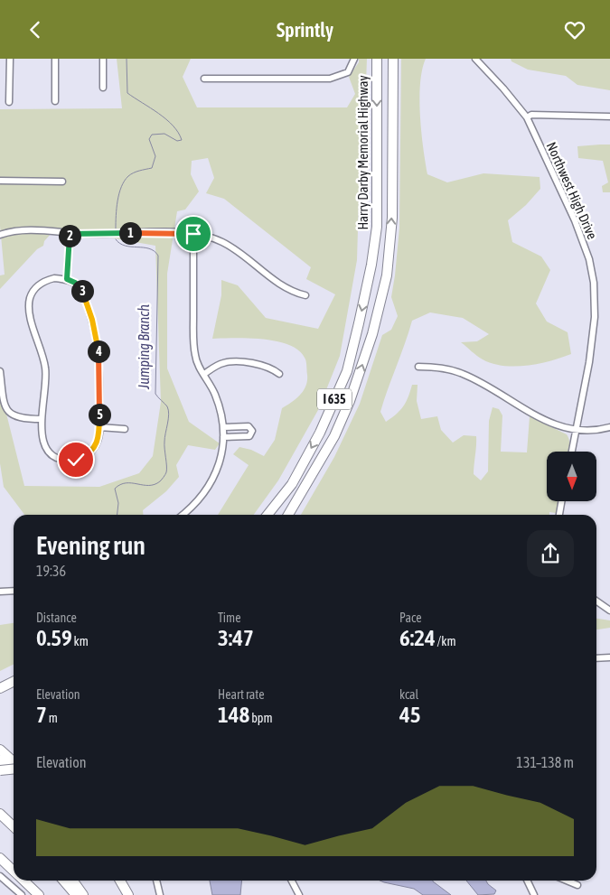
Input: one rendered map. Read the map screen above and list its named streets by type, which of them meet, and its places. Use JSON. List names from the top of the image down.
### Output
{
  "streets": {
    "highway": ["Harry Darby Memorial Highway", "I 635"],
    "street": ["Northwest High Drive"]
  },
  "water": ["Jumping Branch"],
  "north": "bottom",
  "page": {
    "header": "Sprintly",
    "pins": [
      "1",
      "2",
      "3",
      "4",
      "5"
    ],
    "heading": ["Evening run", "19:36"],
    "stats": [
      ["Distance", "0.59 km"],
      ["Time", "3:47"],
      ["Pace", "6:24 /km"],
      ["Elevation", "7 m"],
      ["Heart rate", "148 bpm"],
      ["kcal", "45"]
    ],
    "chart": ["Elevation", "131–138 m"]
  }
}
